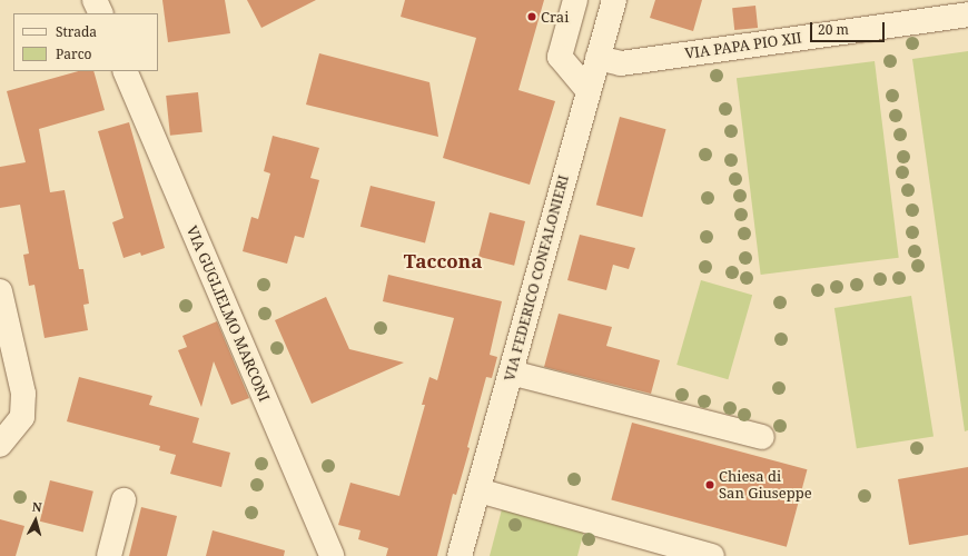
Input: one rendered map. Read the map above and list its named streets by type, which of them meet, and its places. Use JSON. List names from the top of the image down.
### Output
{
  "streets": {
    "street": ["VIA PAPA PIO XII", "VIA FEDERICO CONFALONIERI", "VIA GUGLIELMO MARCONI"]
  },
  "crossings": [
    ["VIA PAPA PIO XII", "VIA FEDERICO CONFALONIERI"]
  ],
  "districts": ["Taccona"],
  "places": ["Crai", "Chiesa di San Giuseppe"],
  "legend": ["Strada", "Parco"],
  "scale_bar": "20 m",
  "north": "top"
}
